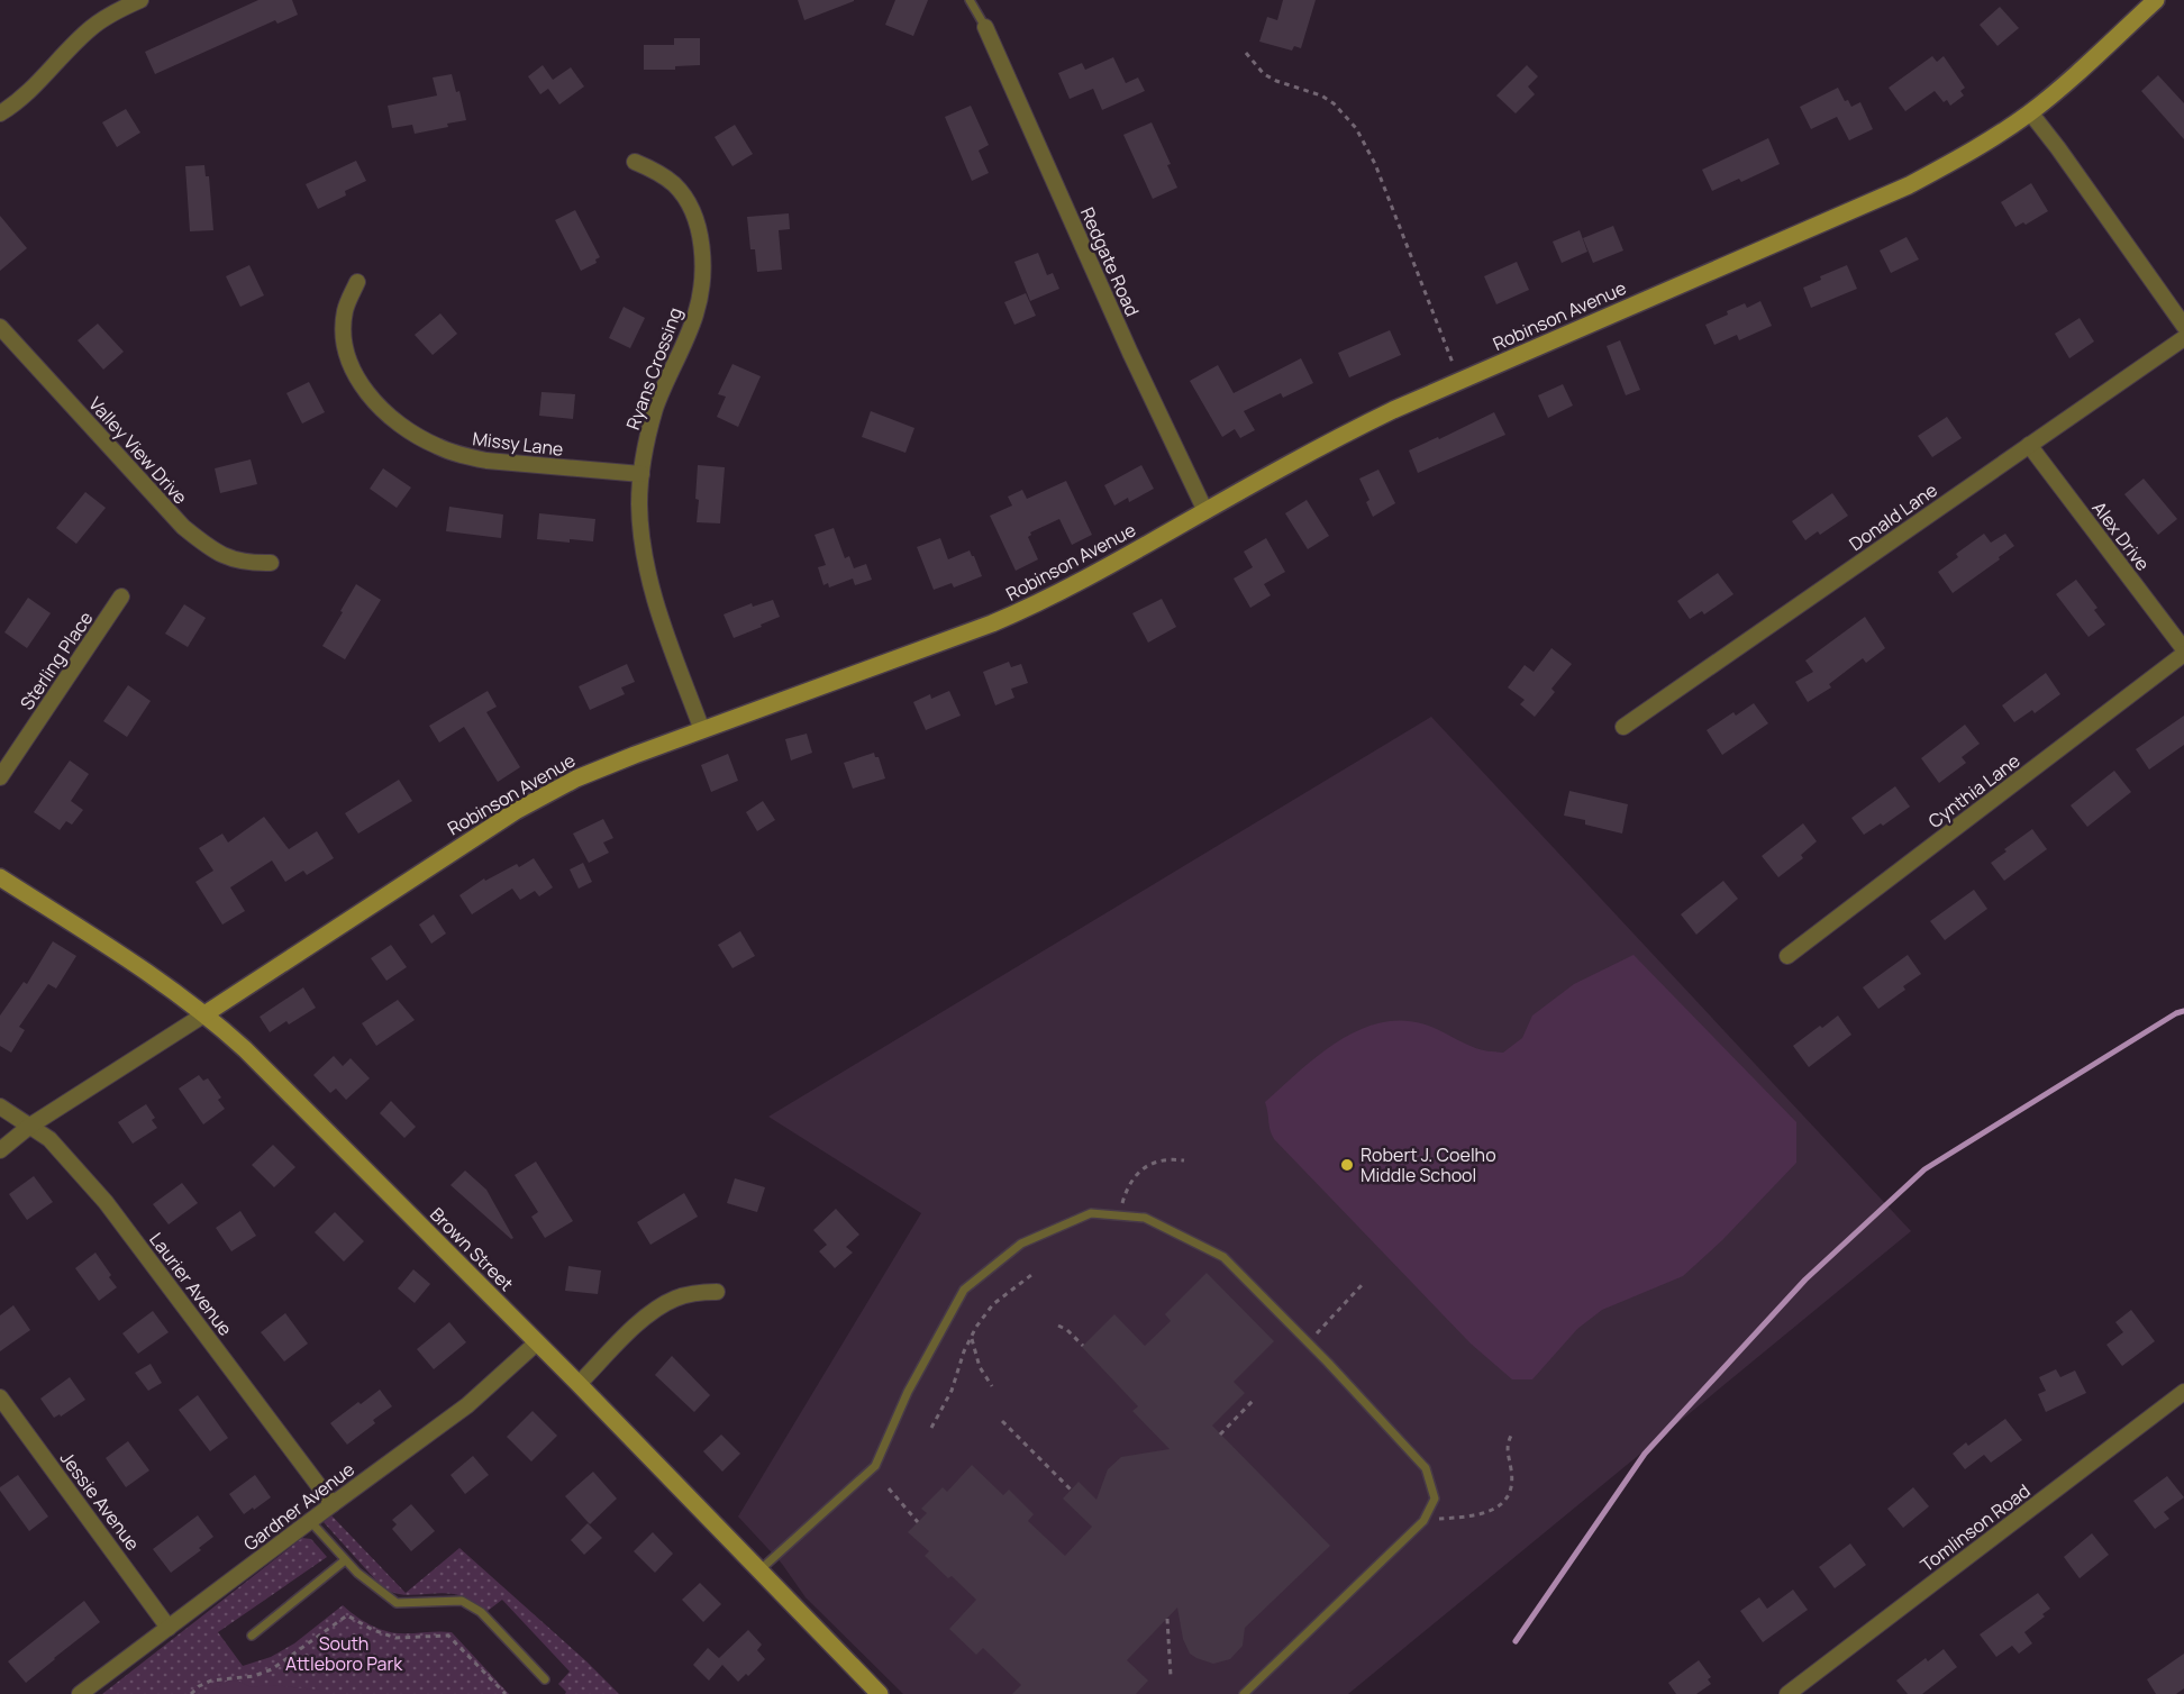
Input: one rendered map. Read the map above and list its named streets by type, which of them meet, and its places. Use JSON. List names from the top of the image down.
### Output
{
  "streets": {
    "street": [
      "Redgate Road",
      "Robinson Avenue",
      "Ryans Crossing",
      "Missy Lane",
      "Valley View Drive",
      "Donald Lane",
      "Alex Drive",
      "Sterling Place",
      "Cynthia Lane",
      "Brown Street",
      "Laurier Avenue",
      "Jessie Avenue",
      "Gardner Avenue",
      "Tomlinson Road"
    ]
  },
  "crossings": [
    ["Redgate Road", "Robinson Avenue"],
    ["Robinson Avenue", "Ryans Crossing"],
    ["Robinson Avenue", "Brown Street"],
    ["Robinson Avenue", "Laurier Avenue"],
    ["Ryans Crossing", "Missy Lane"],
    ["Donald Lane", "Alex Drive"],
    ["Alex Drive", "Cynthia Lane"],
    ["Brown Street", "Gardner Avenue"],
    ["Laurier Avenue", "Gardner Avenue"],
    ["Jessie Avenue", "Gardner Avenue"]
  ],
  "parks": ["South Attleboro Park"],
  "places": ["Robert J. Coelho Middle School"]
}
